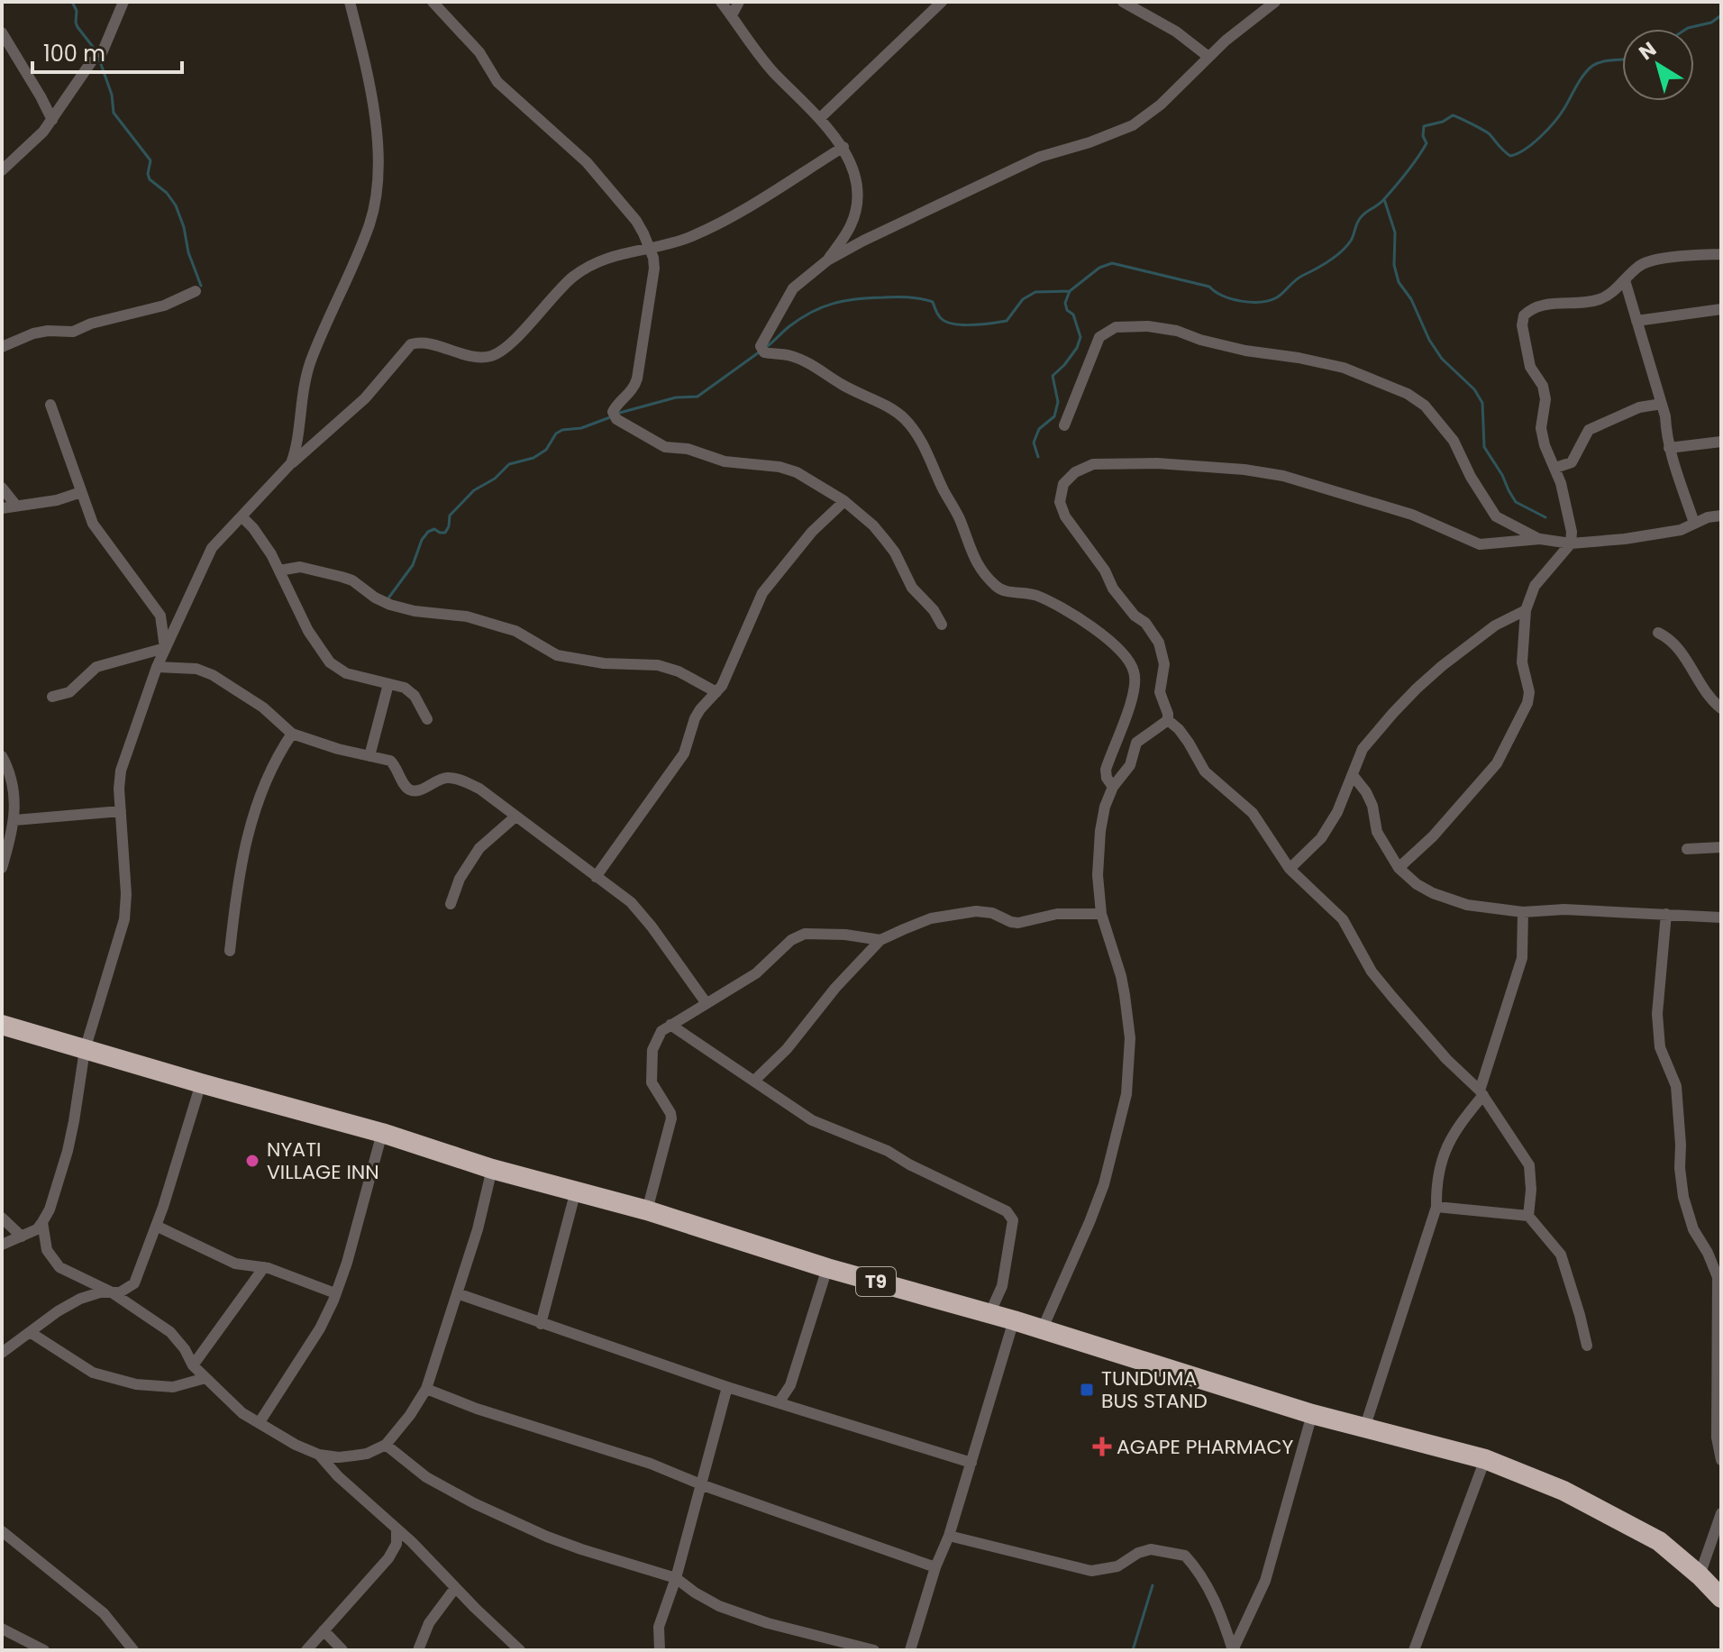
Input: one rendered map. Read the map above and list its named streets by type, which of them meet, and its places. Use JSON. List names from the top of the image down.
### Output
{
  "streets": {
    "highway": ["T9"]
  },
  "places": {
    "other": ["NYATI VILLAGE INN"],
    "transit": ["TUNDUMA BUS STAND"],
    "health": ["AGAPE PHARMACY"]
  },
  "scale_bar": "100 m",
  "north": "top left"
}
